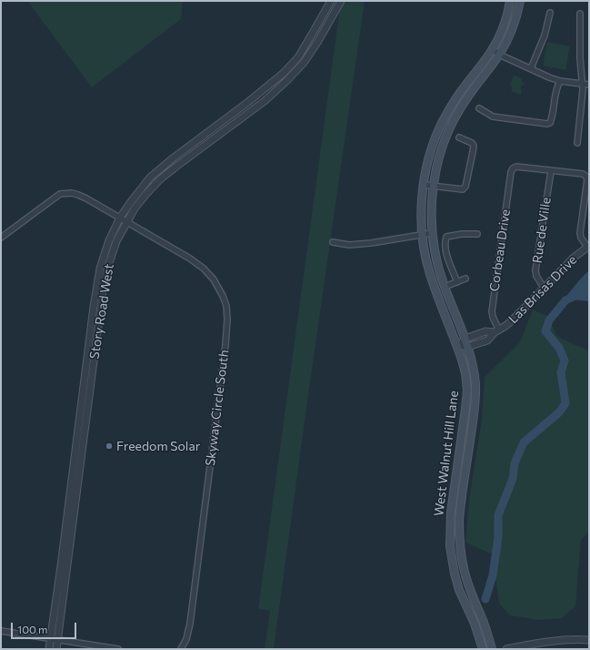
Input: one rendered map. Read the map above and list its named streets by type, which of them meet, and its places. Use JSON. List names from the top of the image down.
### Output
{
  "streets": {
    "main road": ["West Walnut Hill Lane"],
    "street": [
      "Rue de Ville",
      "Corbeau Drive",
      "Las Brisas Drive",
      "Story Road West",
      "Skyway Circle South"
    ]
  },
  "crossings": [
    ["Rue de Ville", "Corbeau Drive"],
    ["Rue de Ville", "Las Brisas Drive"],
    ["Corbeau Drive", "Las Brisas Drive"],
    ["Las Brisas Drive", "West Walnut Hill Lane"],
    ["Story Road West", "Skyway Circle South"]
  ],
  "places": ["Freedom Solar"],
  "scale_bar": "100 m"
}
